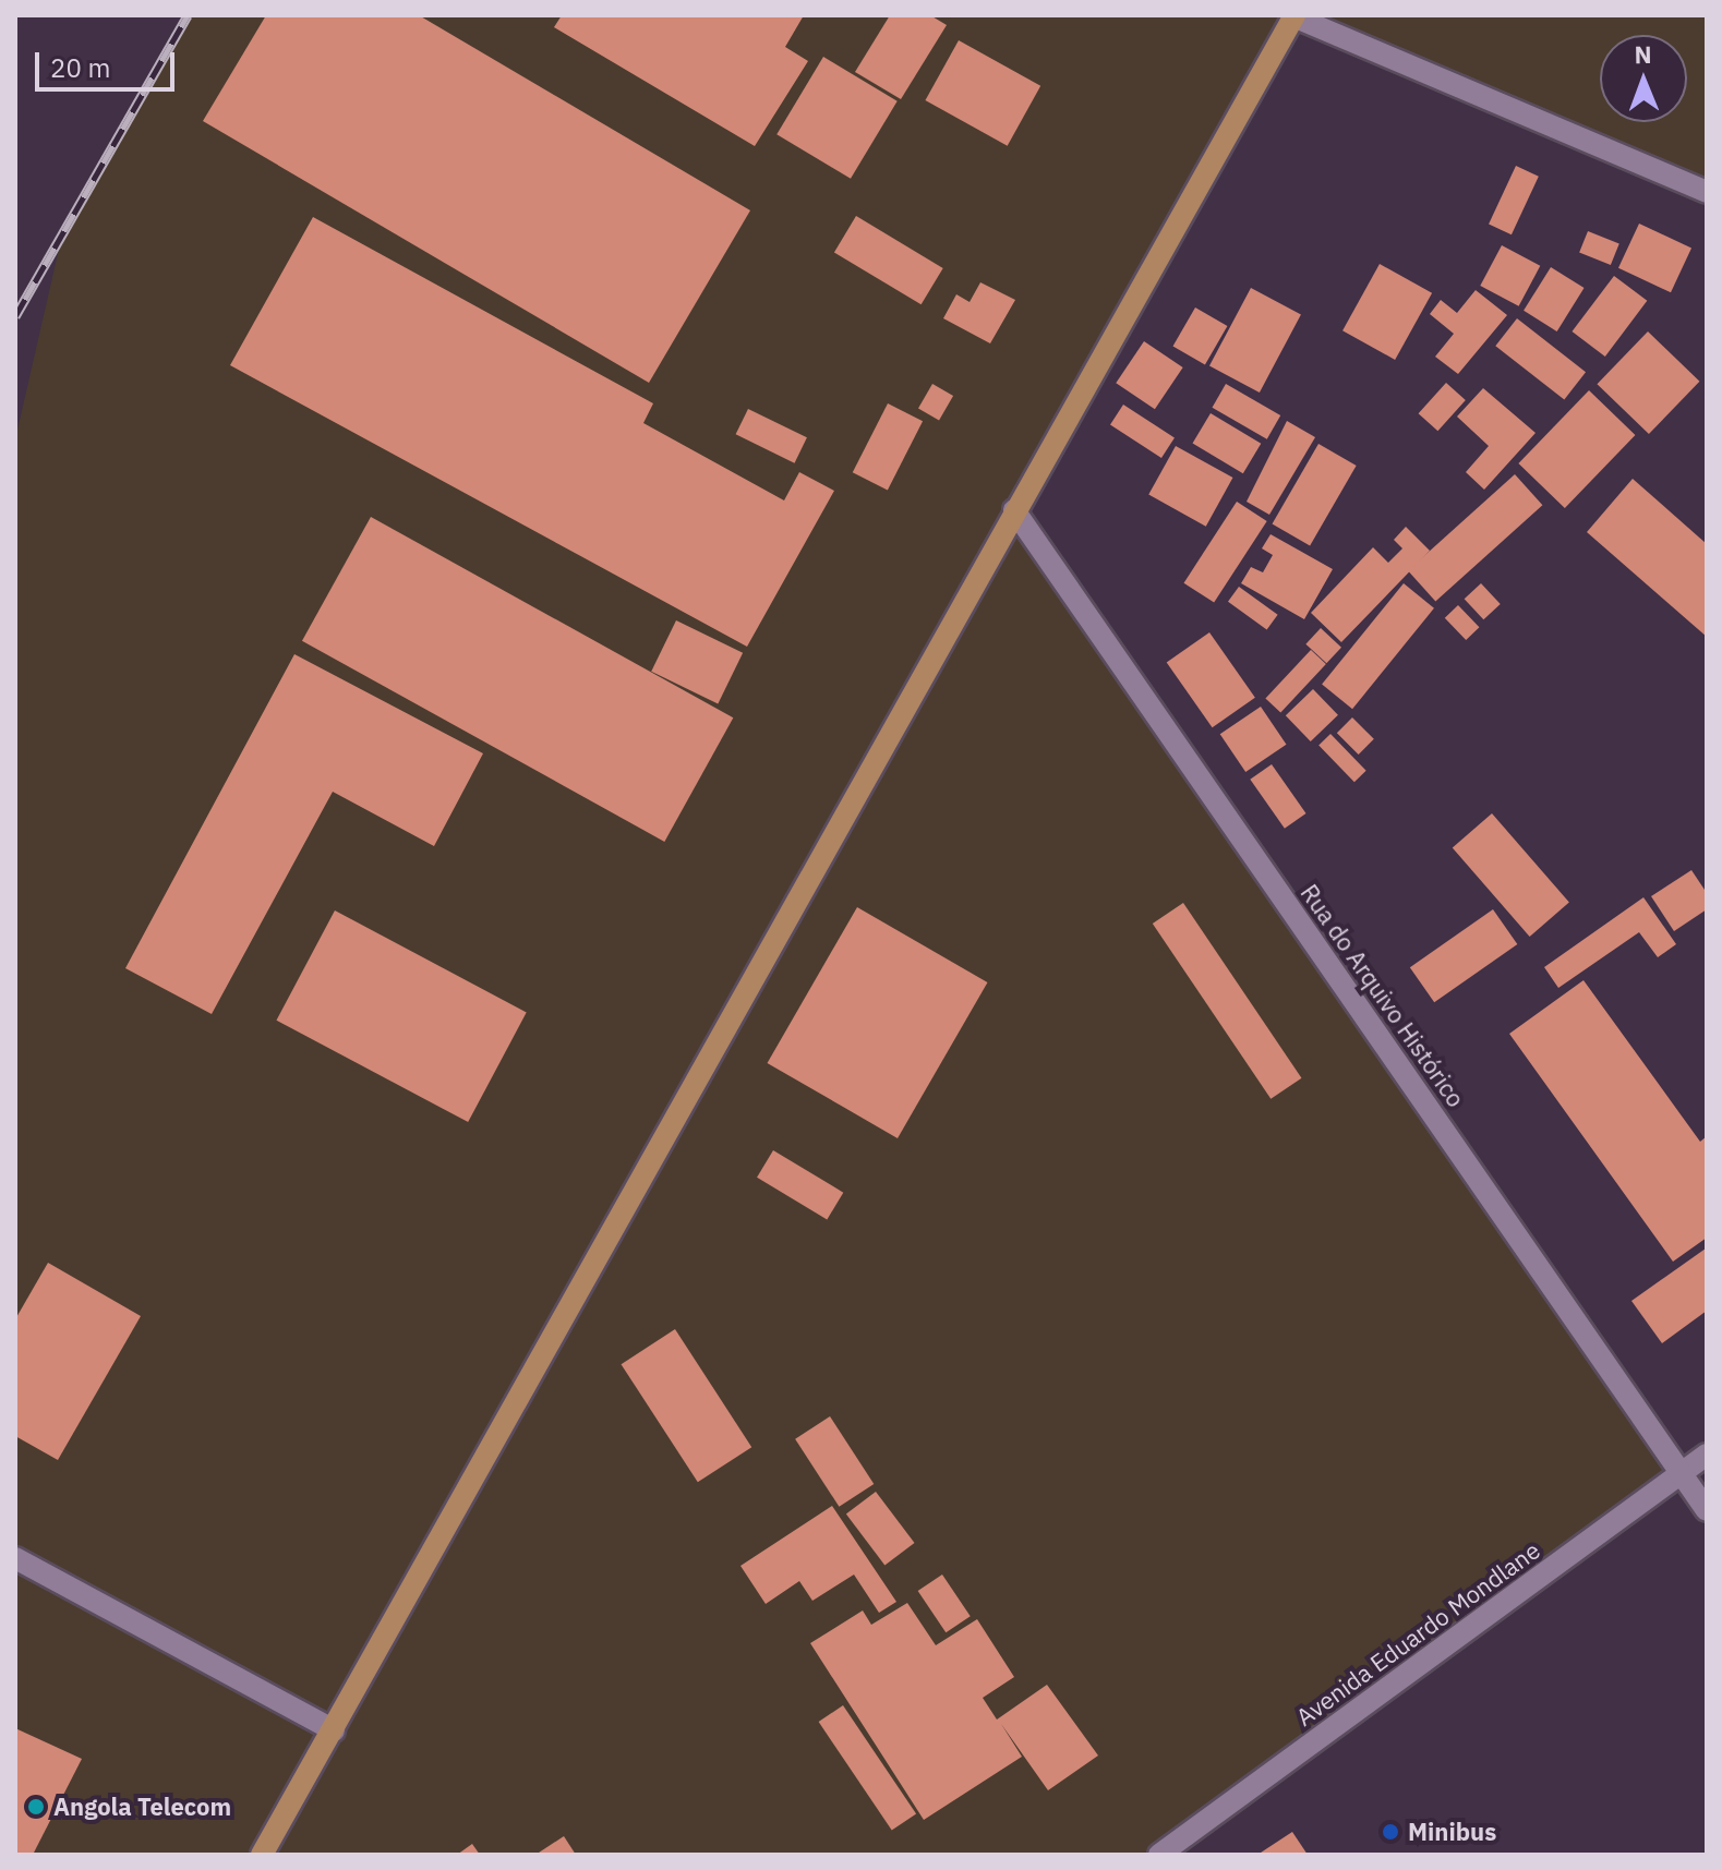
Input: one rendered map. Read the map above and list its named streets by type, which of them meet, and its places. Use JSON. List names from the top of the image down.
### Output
{
  "streets": {
    "street": ["Rua do Arquivo Histórico", "Avenida Eduardo Mondlane"]
  },
  "crossings": [
    ["Rua do Arquivo Histórico", "Avenida Eduardo Mondlane"]
  ],
  "places": ["Angola Telecom", "Minibus"],
  "scale_bar": "20 m",
  "north": "top"
}
